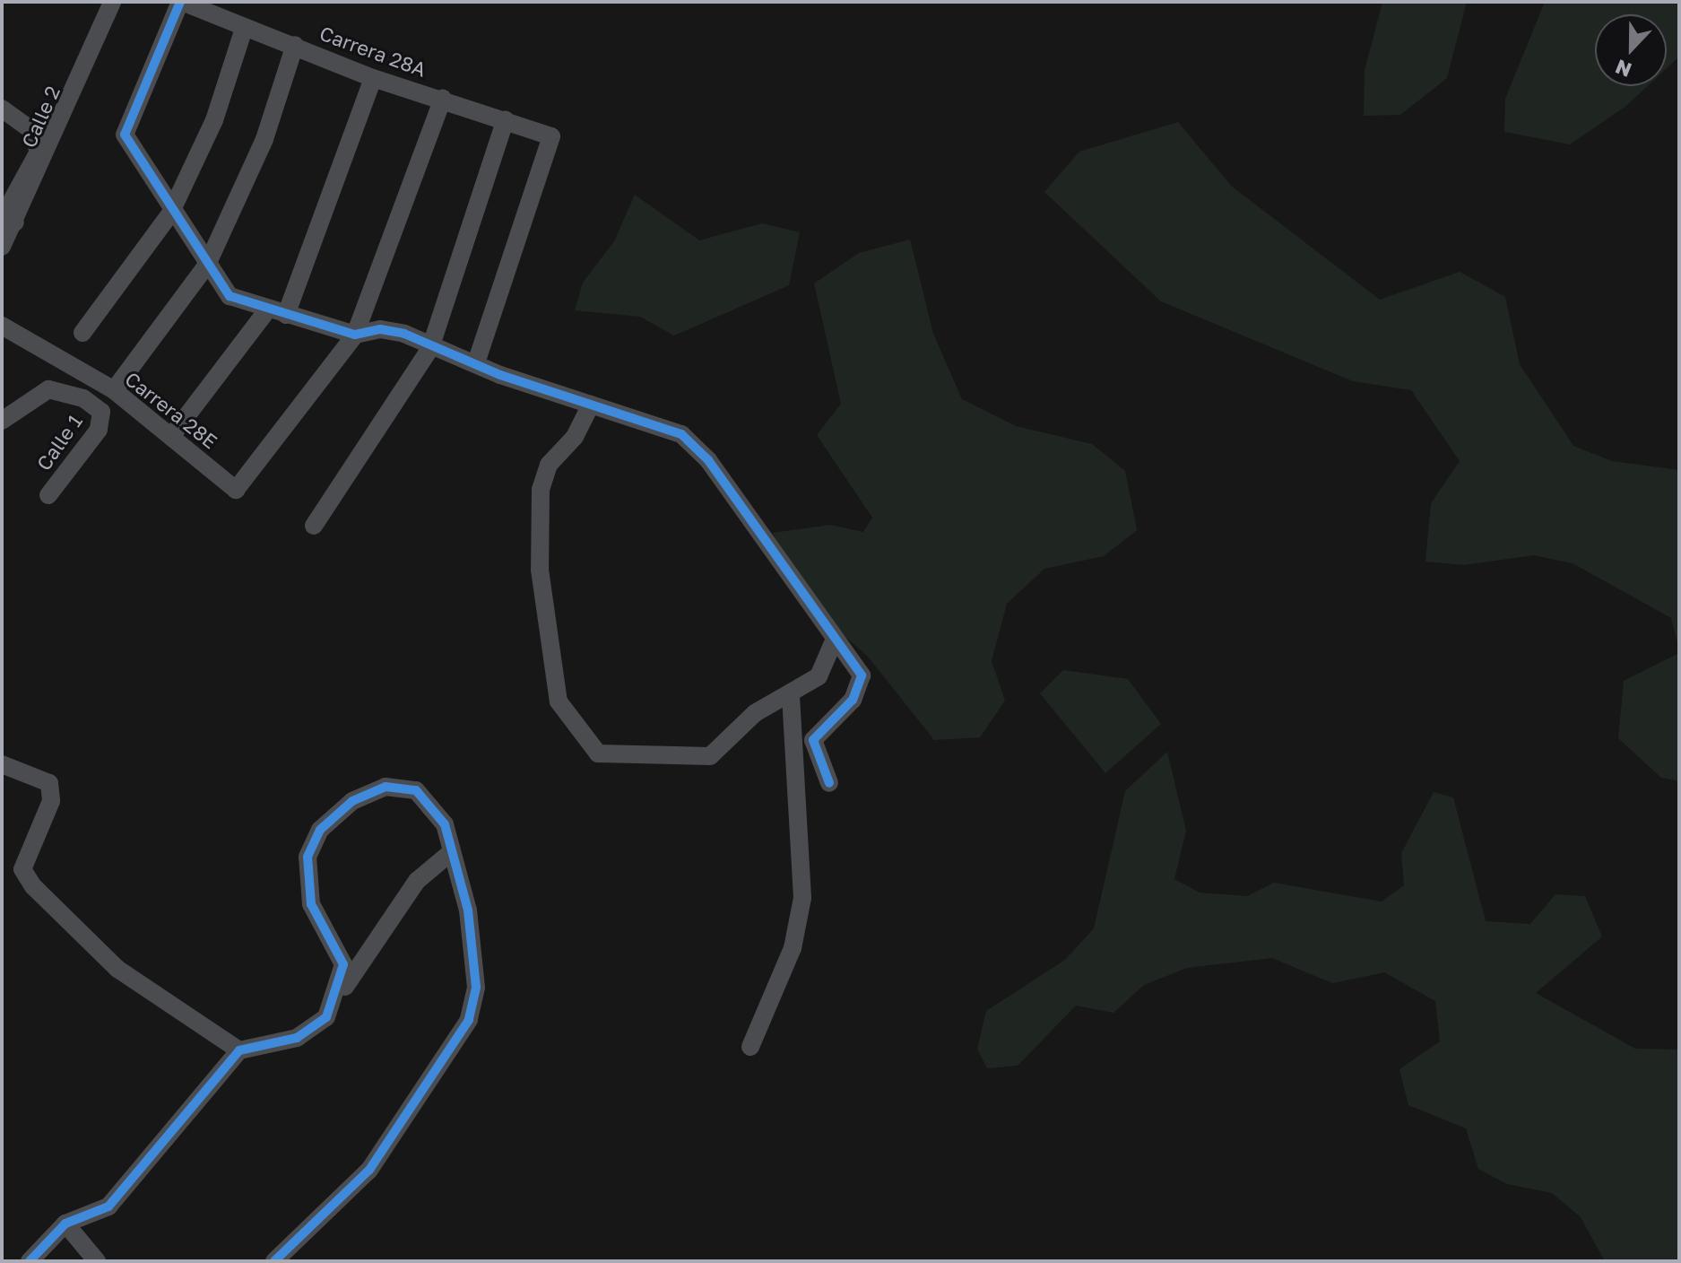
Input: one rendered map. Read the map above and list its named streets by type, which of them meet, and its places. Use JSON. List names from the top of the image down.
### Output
{
  "streets": {
    "street": [
      "Carrera 28A",
      "Calle 2",
      "Carrera 28E",
      "Calle 1"
    ]
  },
  "north": "bottom"
}
